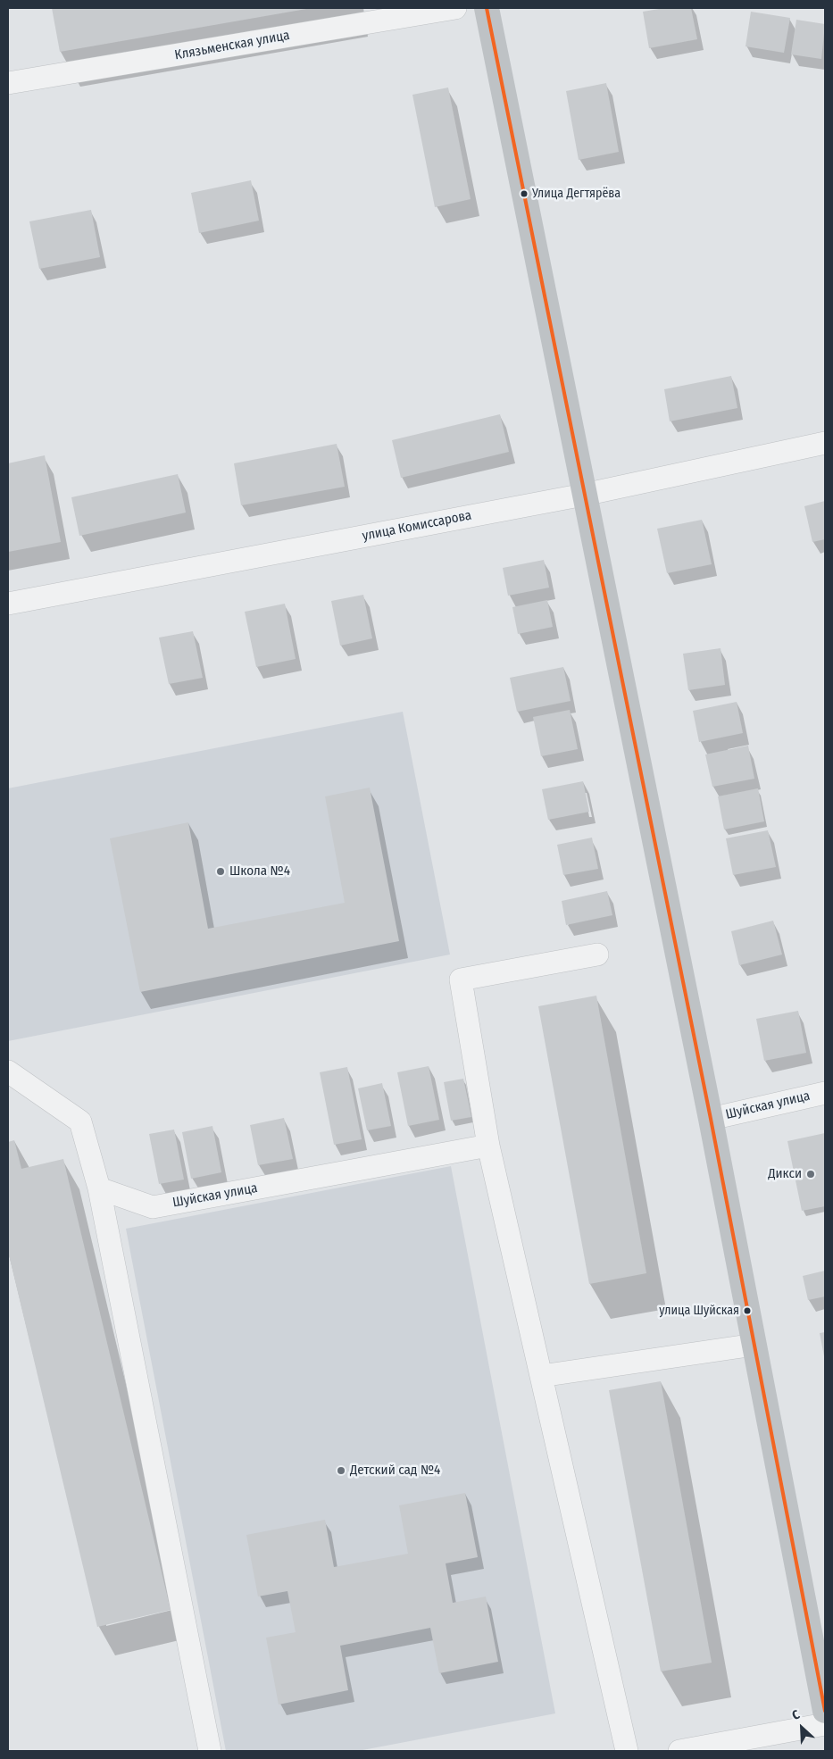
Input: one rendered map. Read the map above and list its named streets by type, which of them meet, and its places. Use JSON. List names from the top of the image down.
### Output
{
  "streets": {
    "street": ["Клязьменская улица", "улица Комиссарова", "Шуйская улица"]
  },
  "places": [
    "Улица Дегтярёва",
    "Школа №4",
    "Дикси",
    "улица Шуйская",
    "Детский сад №4"
  ],
  "north": "top left"
}
